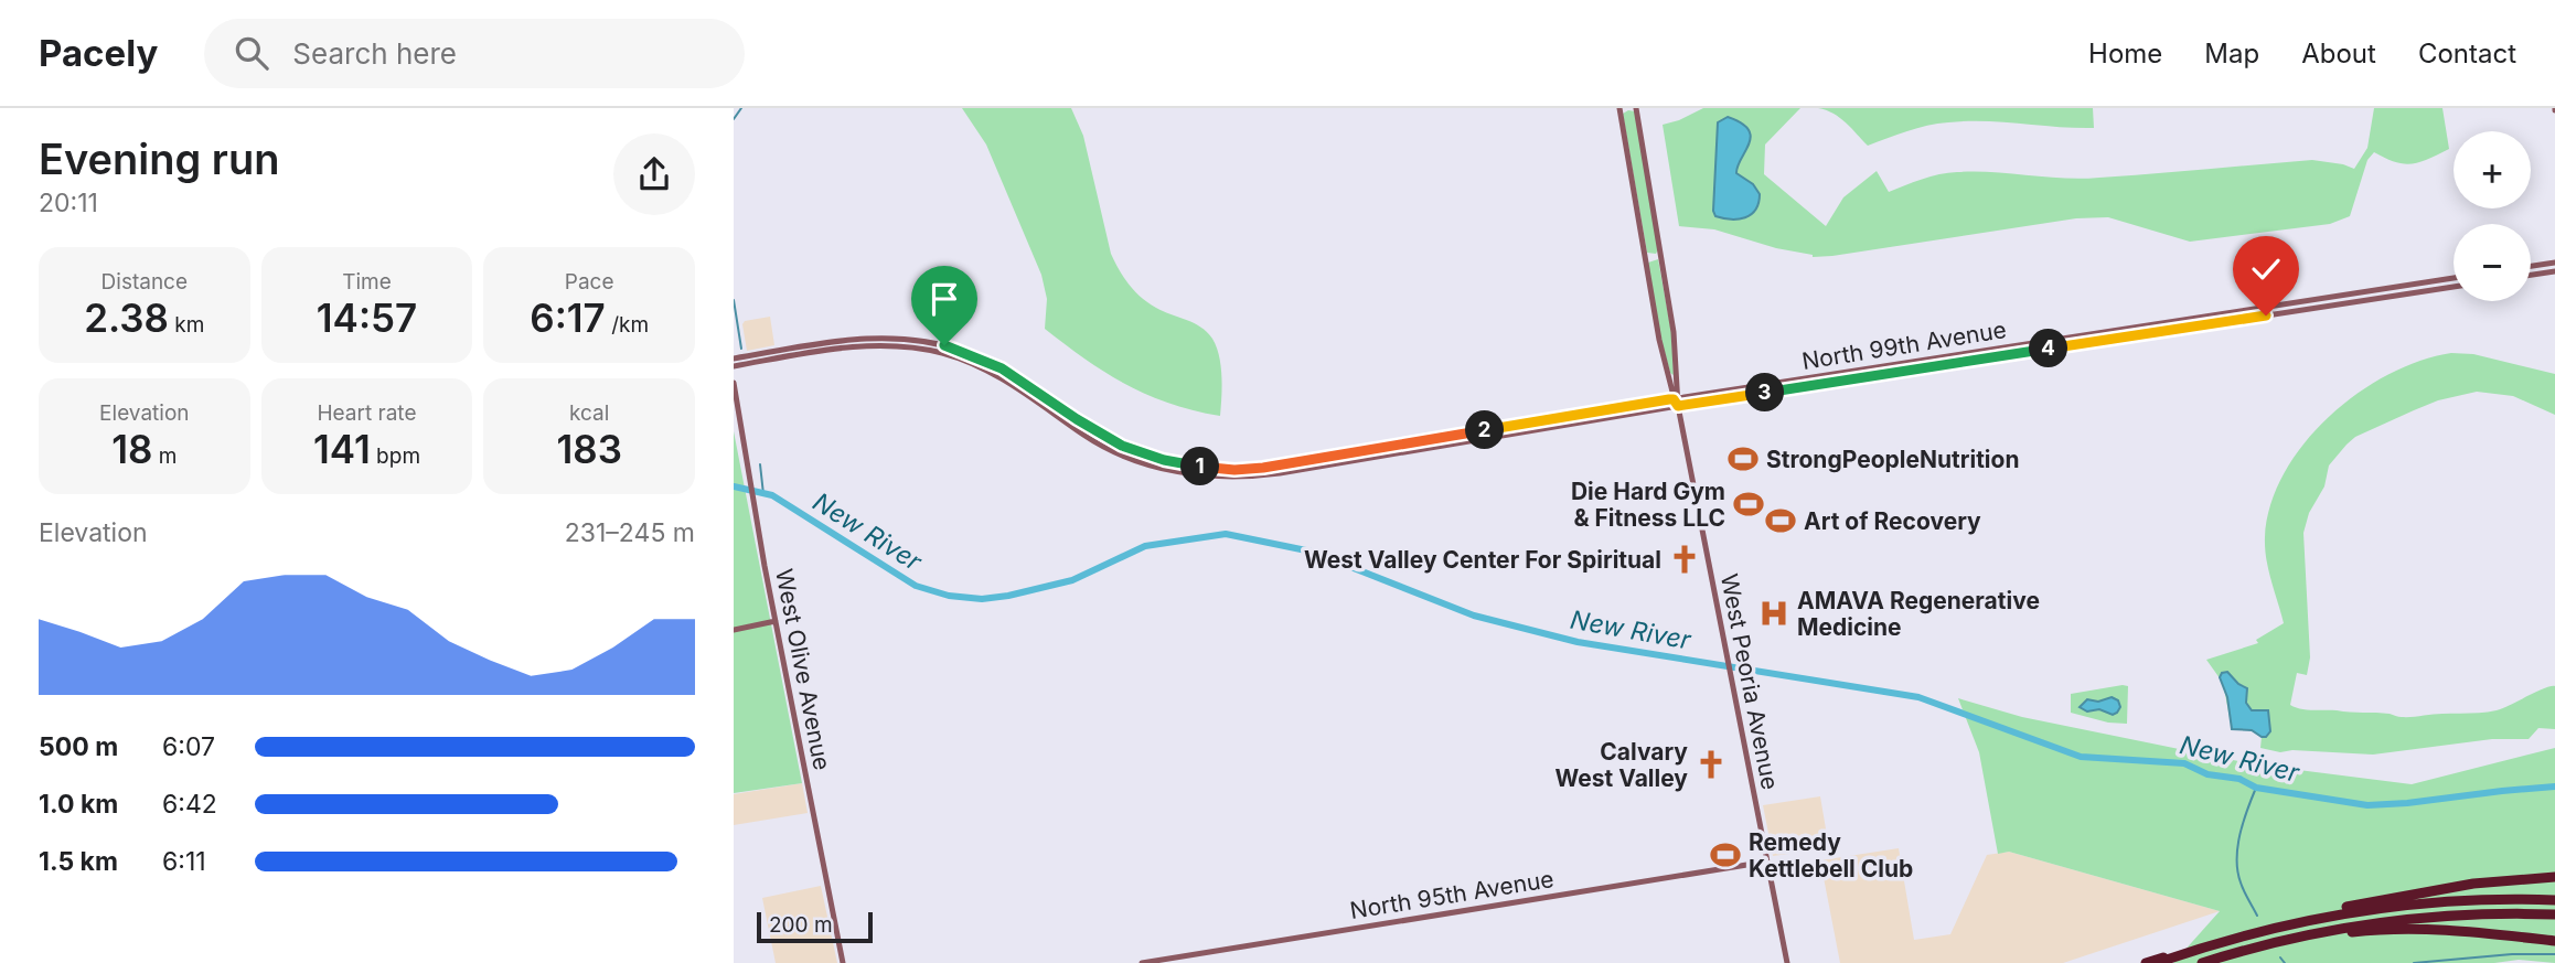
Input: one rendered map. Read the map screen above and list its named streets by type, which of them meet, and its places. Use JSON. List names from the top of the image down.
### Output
{
  "streets": {
    "main road": [
      "North 99th Avenue",
      "West Olive Avenue",
      "West Peoria Avenue",
      "North 95th Avenue"
    ]
  },
  "crossings": [
    ["North 99th Avenue", "West Peoria Avenue"],
    ["West Peoria Avenue", "North 95th Avenue"]
  ],
  "water": ["New River"],
  "places": {
    "sports": [
      "StrongPeopleNutrition",
      "Die Hard Gym & Fitness LLC",
      "Art of Recovery",
      "Remedy Kettlebell Club"
    ],
    "church": ["West Valley Center For Spiritual", "Calvary West Valley"],
    "hospital": ["AMAVA Regenerative Medicine"]
  },
  "scale_bar": "200 m",
  "page": {
    "header": "Pacely",
    "search": "Search here",
    "nav": [
      "Home",
      "Map",
      "About",
      "Contact"
    ],
    "heading": ["Evening run", "20:11"],
    "map_buttons": ["+", "−"],
    "stats": [
      ["Distance", "2.38 km"],
      ["Time", "14:57"],
      ["Pace", "6:17 /km"],
      ["Elevation", "18 m"],
      ["Heart rate", "141 bpm"],
      ["kcal", "183"]
    ],
    "pins": [
      "4",
      "3",
      "2",
      "1"
    ],
    "chart": ["Elevation", "231–245 m"],
    "list": [
      {
        "name": "500 m",
        "note": "6:07"
      },
      {
        "name": "1.0 km",
        "note": "6:42"
      },
      {
        "name": "1.5 km",
        "note": "6:11"
      }
    ],
    "scale": "200 m"
  }
}
